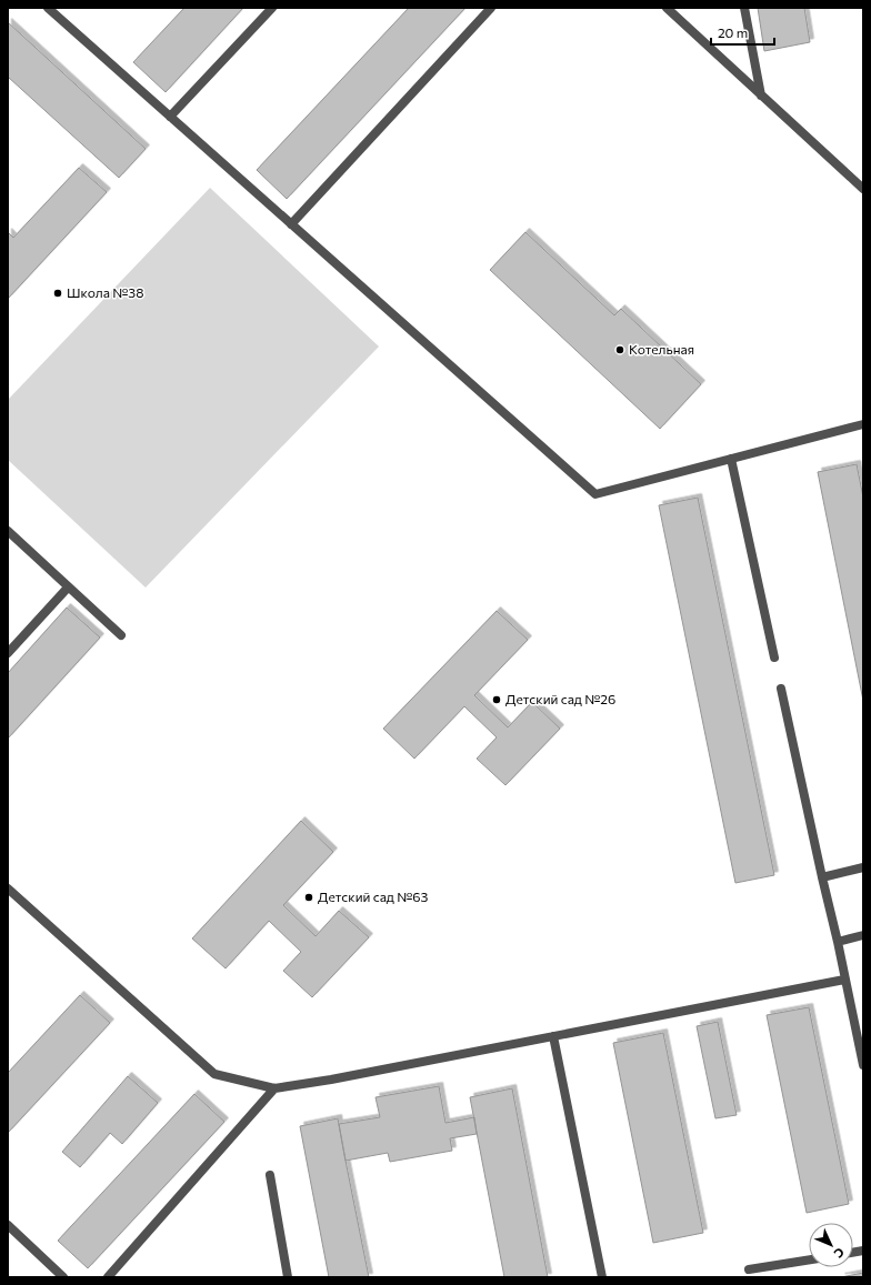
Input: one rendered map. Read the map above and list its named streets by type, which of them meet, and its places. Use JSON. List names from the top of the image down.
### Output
{
  "places": [
    "Школа №38",
    "Котельная",
    "Детский сад №26",
    "Детский сад №63"
  ],
  "scale_bar": "20 m",
  "north": "bottom right"
}
